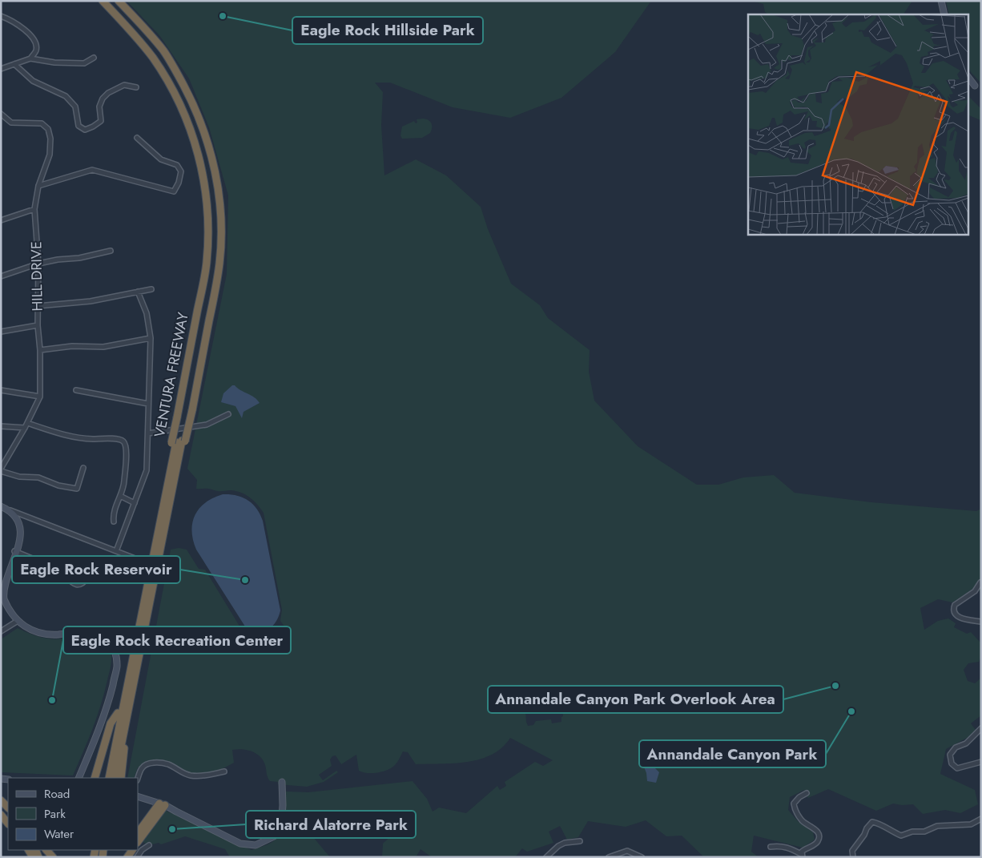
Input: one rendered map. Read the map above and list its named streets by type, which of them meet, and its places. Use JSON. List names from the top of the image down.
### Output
{
  "streets": {
    "highway": ["VENTURA FREEWAY"],
    "street": ["HILL DRIVE"]
  },
  "places": [
    "Eagle Rock Hillside Park",
    "Eagle Rock Reservoir",
    "Annandale Canyon Park Overlook Area",
    "Eagle Rock Recreation Center",
    "Annandale Canyon Park",
    "Richard Alatorre Park"
  ],
  "legend": ["Road", "Park", "Water"]
}
